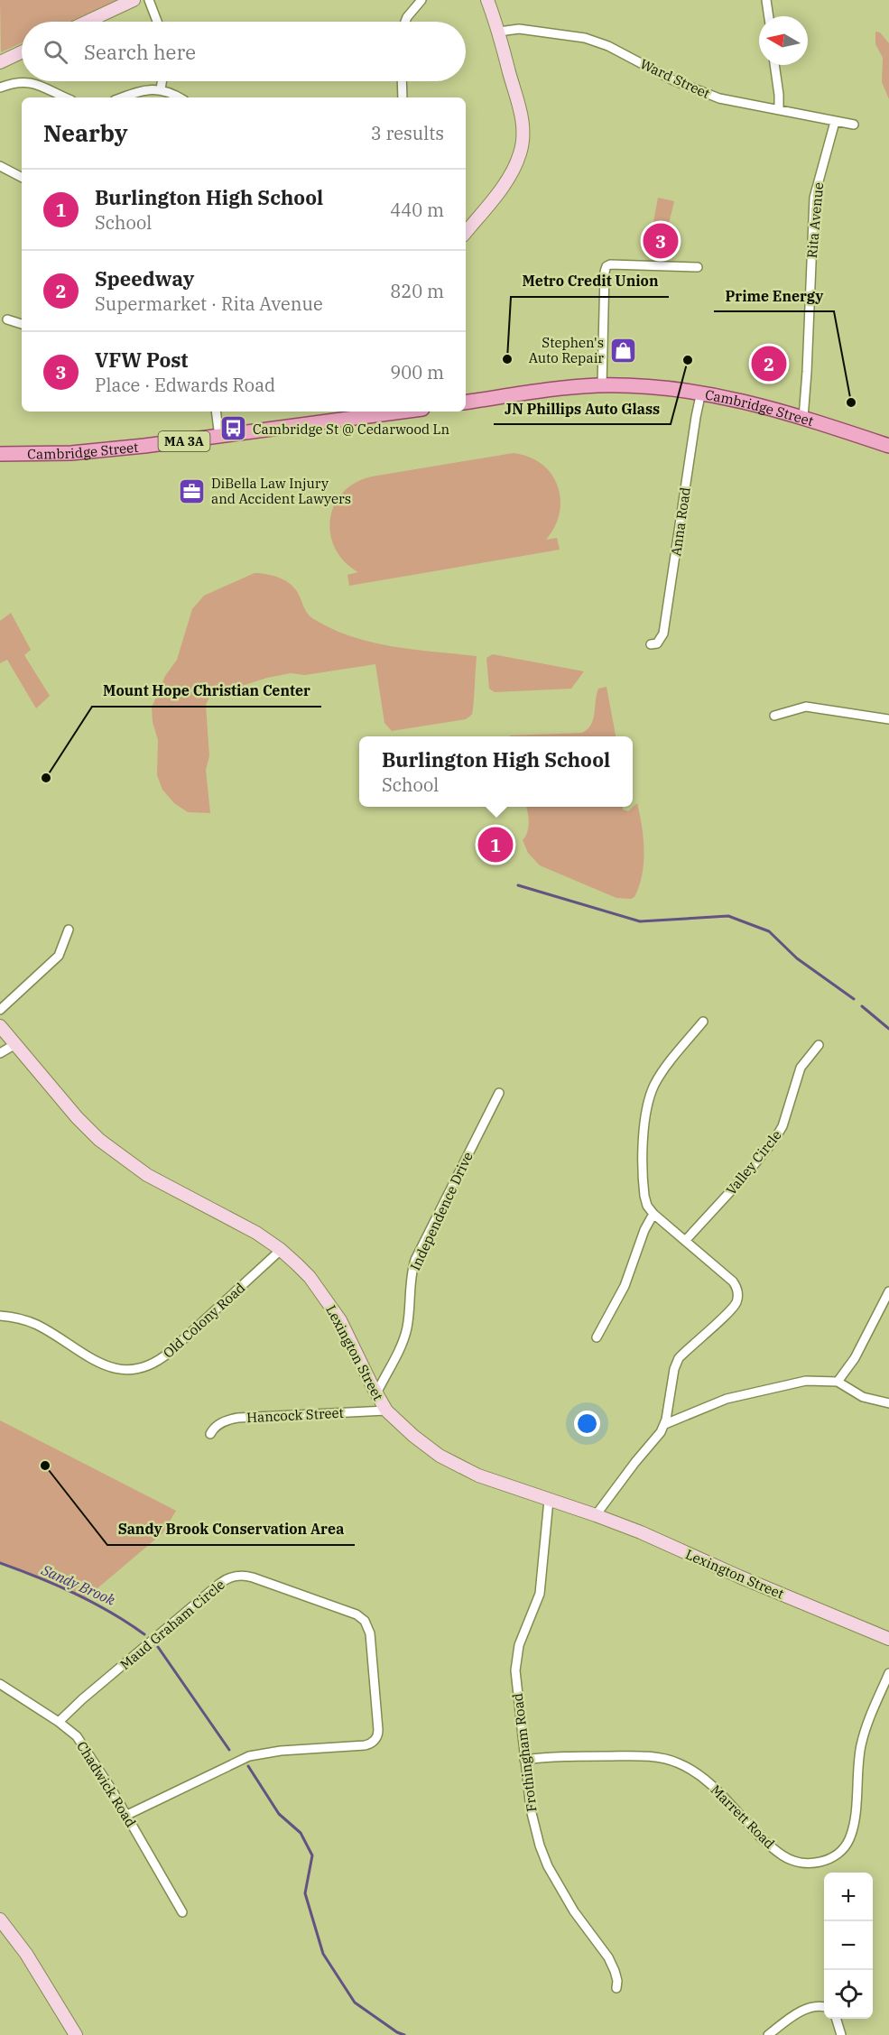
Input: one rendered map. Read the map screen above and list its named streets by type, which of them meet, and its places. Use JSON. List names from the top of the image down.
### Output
{
  "streets": {
    "main road": ["Cambridge Street", "MA 3A"],
    "street": [
      "Ward Street",
      "Rita Avenue",
      "Anna Road",
      "Valley Circle",
      "Independence Drive",
      "Old Colony Road",
      "Lexington Street",
      "Hancock Street",
      "Maud Graham Circle",
      "Frothingham Road",
      "Chadwick Road",
      "Marrett Road"
    ]
  },
  "crossings": [
    ["Ward Street", "Rita Avenue"],
    ["Rita Avenue", "Cambridge Street"],
    ["Cambridge Street", "Anna Road"],
    ["Independence Drive", "Lexington Street"],
    ["Old Colony Road", "Lexington Street"],
    ["Lexington Street", "Hancock Street"],
    ["Lexington Street", "Frothingham Road"],
    ["Maud Graham Circle", "Chadwick Road"],
    ["Frothingham Road", "Marrett Road"]
  ],
  "water": ["Sandy Brook"],
  "places": {
    "shop": ["Stephen's Auto Repair"],
    "other": [
      "Metro Credit Union",
      "JN Phillips Auto Glass",
      "Prime Energy",
      "Mount Hope Christian Center",
      "Sandy Brook Conservation Area"
    ],
    "bus stop": ["Cambridge St @ Cedarwood Ln"],
    "office": ["DiBella Law Injury and Accident Lawyers"]
  },
  "north": "left",
  "page": {
    "search": "Search here",
    "heading": ["Nearby", "3 results"],
    "list": [
      {
        "mark": "1",
        "name": "Burlington High School",
        "note": "School",
        "value": "440 m"
      },
      {
        "mark": "2",
        "name": "Speedway",
        "note": "Supermarket · Rita Avenue",
        "value": "820 m"
      },
      {
        "mark": "3",
        "name": "VFW Post",
        "note": "Place · Edwards Road",
        "value": "900 m"
      }
    ],
    "pins": ["3", "2", "1"],
    "popup": ["Burlington High School", "School"],
    "map_buttons": ["+", "−"]
  }
}
